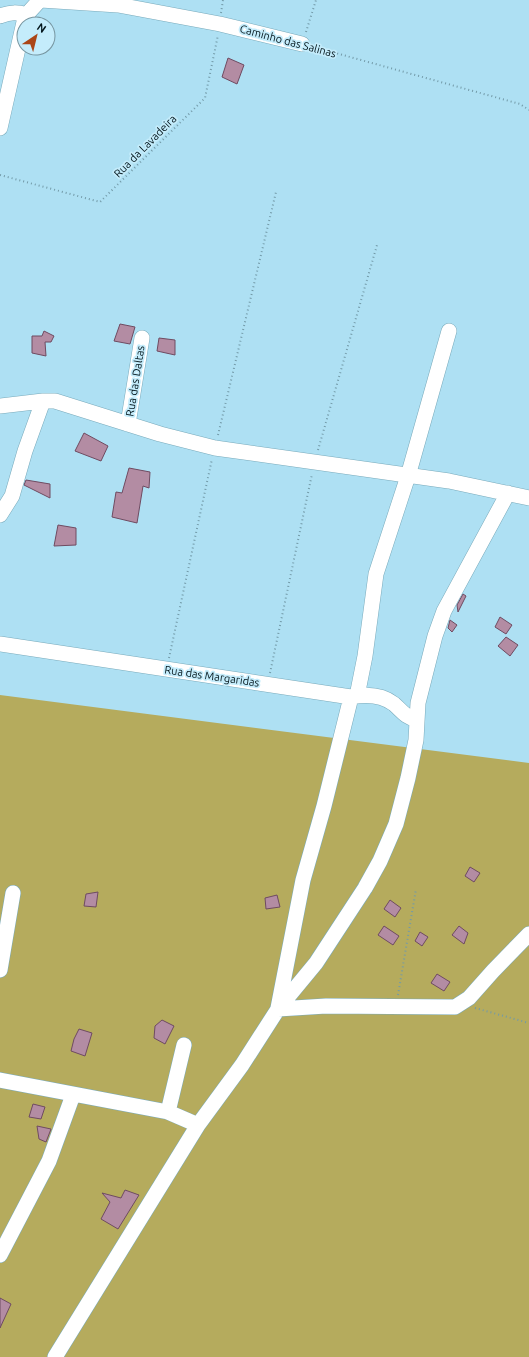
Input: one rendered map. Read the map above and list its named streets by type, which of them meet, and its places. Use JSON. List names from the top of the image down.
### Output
{
  "streets": {
    "street": ["Caminho das Salinas", "Rua das Daltas", "Rua das Margaridas"],
    "path": ["Rua da Lavadeira"]
  },
  "crossings": [
    ["Caminho das Salinas", "Rua da Lavadeira"]
  ],
  "north": "top right"
}
